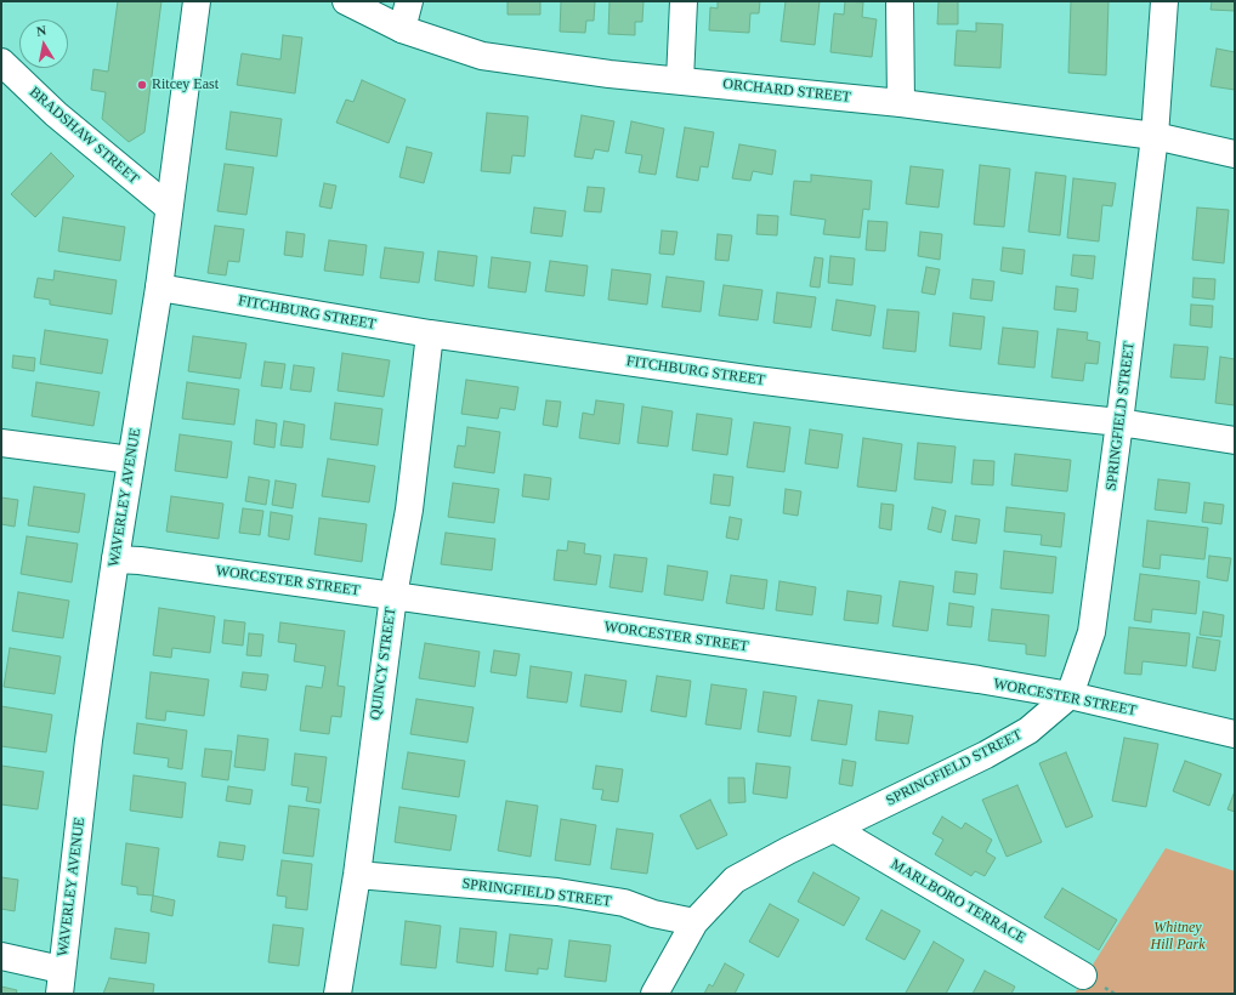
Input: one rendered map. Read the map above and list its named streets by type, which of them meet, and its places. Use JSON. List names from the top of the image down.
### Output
{
  "streets": {
    "street": [
      "ORCHARD STREET",
      "BRADSHAW STREET",
      "FITCHBURG STREET",
      "SPRINGFIELD STREET",
      "WAVERLEY AVENUE",
      "WORCESTER STREET",
      "QUINCY STREET",
      "MARLBORO TERRACE"
    ]
  },
  "crossings": [
    ["ORCHARD STREET", "SPRINGFIELD STREET"],
    ["BRADSHAW STREET", "WAVERLEY AVENUE"],
    ["FITCHBURG STREET", "SPRINGFIELD STREET"],
    ["FITCHBURG STREET", "WAVERLEY AVENUE"],
    ["FITCHBURG STREET", "QUINCY STREET"],
    ["SPRINGFIELD STREET", "WORCESTER STREET"],
    ["SPRINGFIELD STREET", "QUINCY STREET"],
    ["SPRINGFIELD STREET", "MARLBORO TERRACE"],
    ["WAVERLEY AVENUE", "WORCESTER STREET"],
    ["WORCESTER STREET", "QUINCY STREET"]
  ],
  "parks": ["Whitney Hill Park"],
  "places": ["Ritcey East"],
  "north": "top"
}
